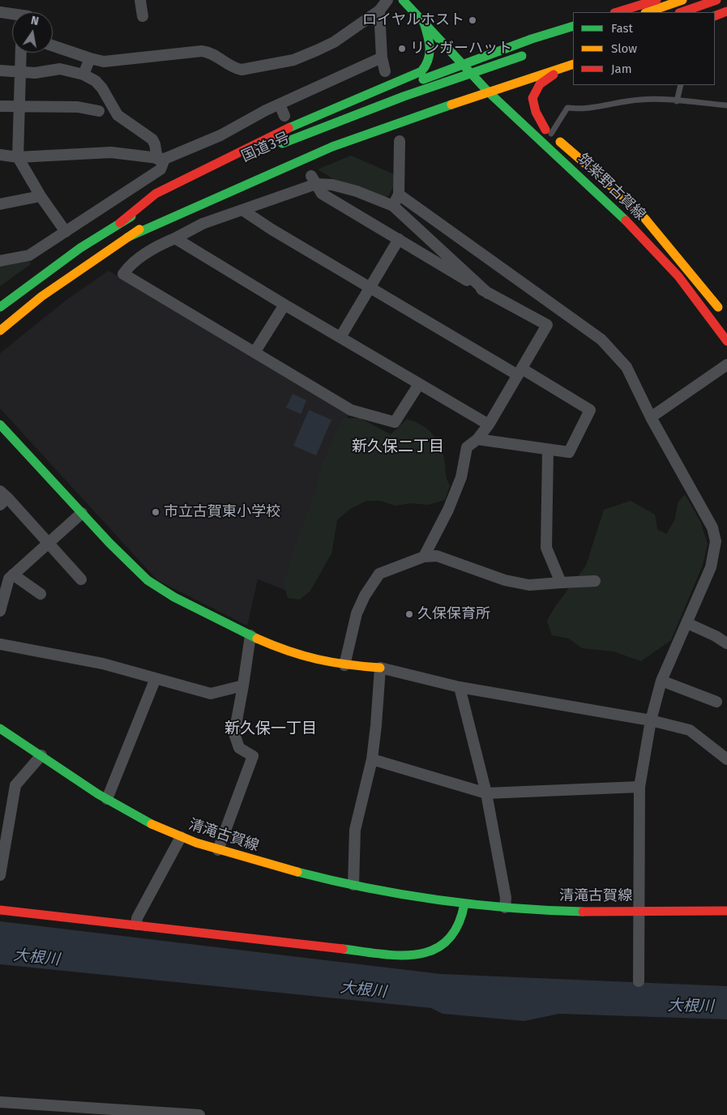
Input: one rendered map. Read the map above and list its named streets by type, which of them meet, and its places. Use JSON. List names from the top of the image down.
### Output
{
  "streets": {
    "main road": ["国道3号", "筑紫野古賀線", "清滝古賀線"]
  },
  "districts": ["新久保二丁目", "新久保一丁目"],
  "water": ["大根川"],
  "places": [
    "ロイヤルホスト",
    "リンガーハット",
    "市立古賀東小学校",
    "久保保育所"
  ],
  "legend": ["Fast", "Slow", "Jam"],
  "north": "top"
}
